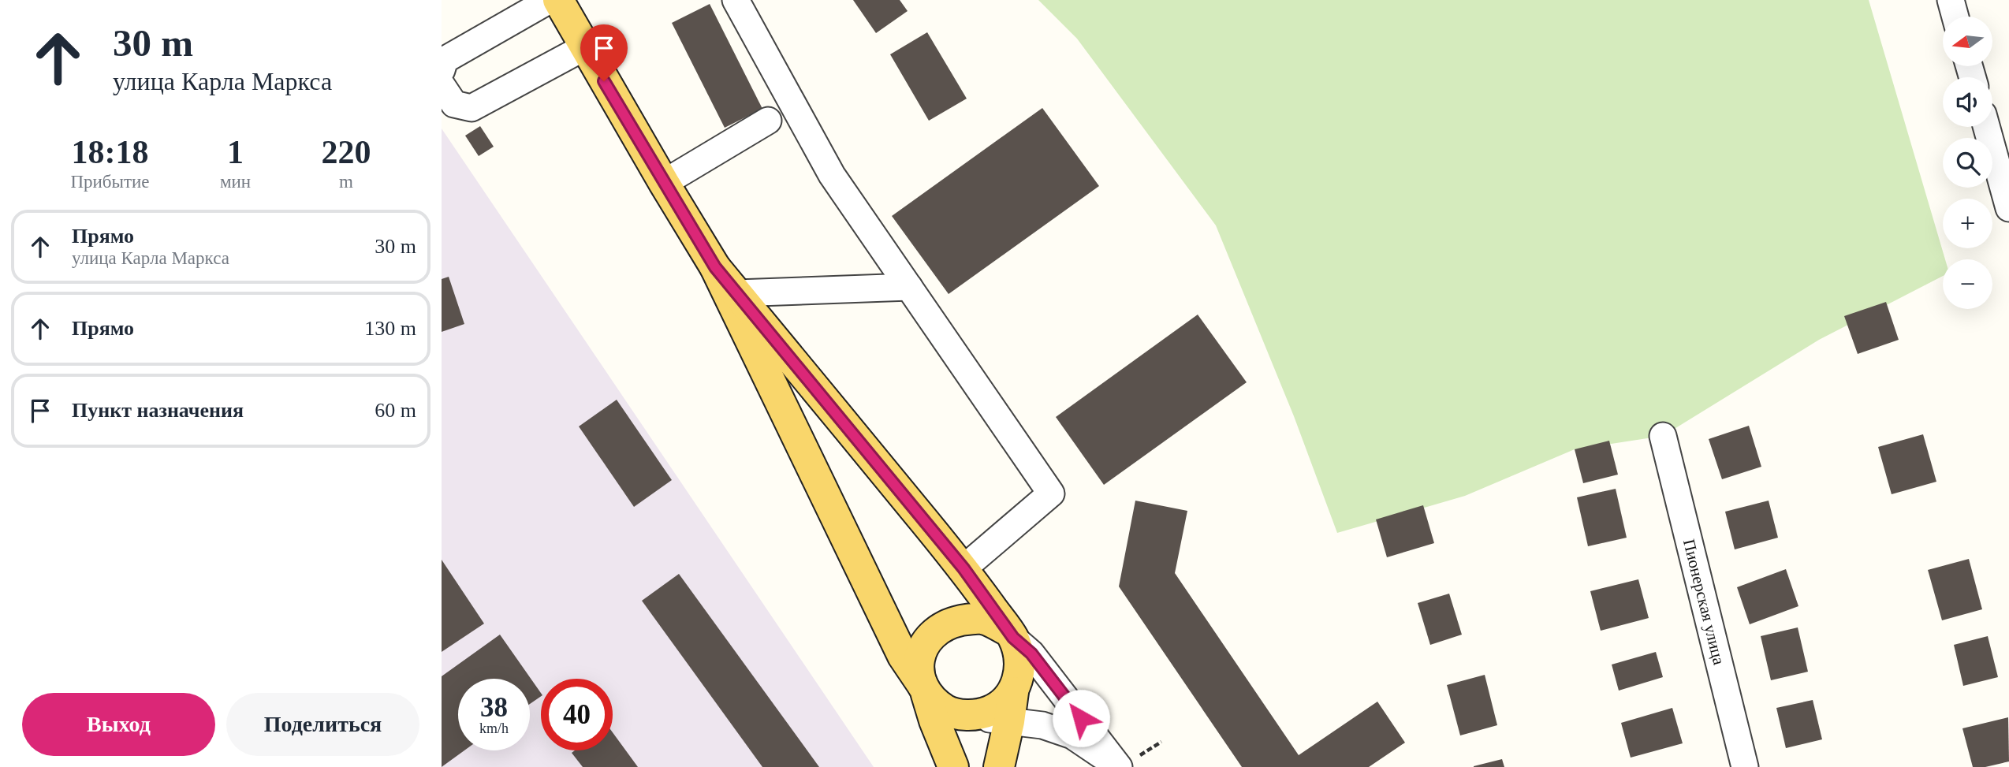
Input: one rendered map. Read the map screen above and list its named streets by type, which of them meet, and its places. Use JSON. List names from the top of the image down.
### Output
{
  "streets": {
    "street": ["Пионерская улица"]
  },
  "north": "left",
  "page": {
    "turn": ["30 m", "улица Карла Маркса"],
    "map_buttons": ["+", "−"],
    "eta": [
      "18:18",
      "Прибытие",
      "1",
      "мин",
      "220",
      "m"
    ],
    "list": [
      {
        "name": "Прямо",
        "note": "улица Карла Маркса",
        "value": "30 m"
      },
      {
        "name": "Прямо",
        "value": "130 m"
      },
      {
        "name": "Пункт назначения",
        "value": "60 m"
      }
    ],
    "speed": "38 km/h",
    "limit": "40",
    "buttons": ["Выход", "Поделиться"]
  }
}
